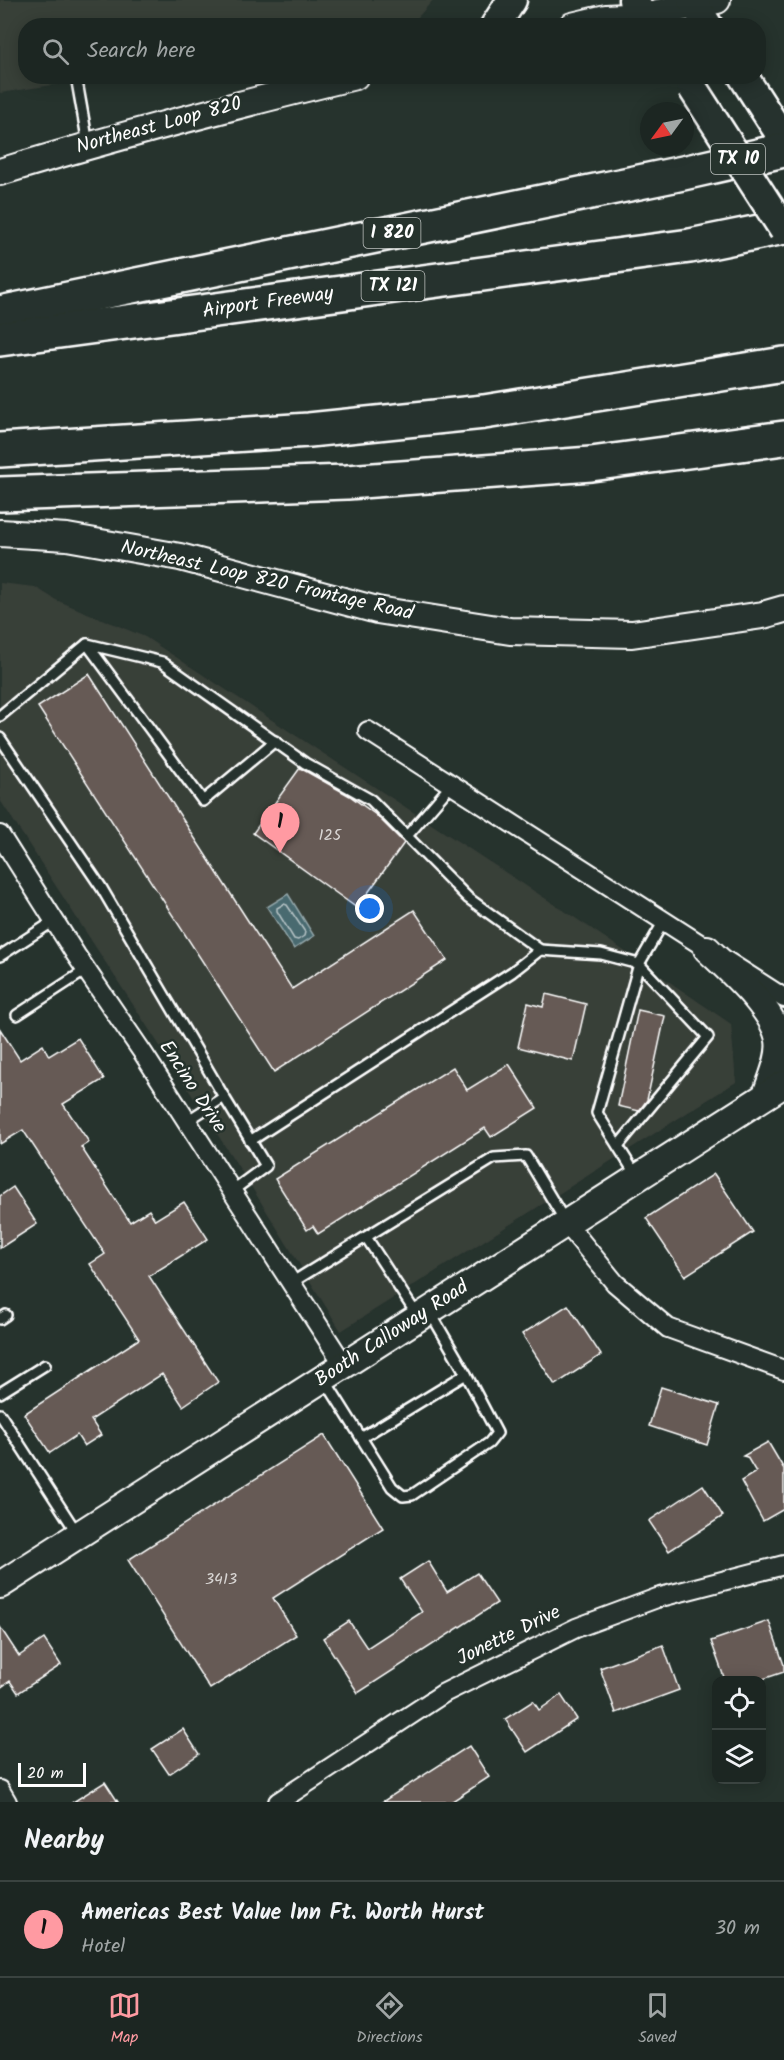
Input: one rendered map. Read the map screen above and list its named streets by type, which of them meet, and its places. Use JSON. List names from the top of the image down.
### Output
{
  "streets": {
    "highway": ["I 820", "TX 121", "Airport Freeway"],
    "main road": [
      "Northeast Loop 820",
      "TX 10",
      "Northeast Loop 820 Frontage Road",
      "Booth Calloway Road"
    ],
    "street": ["Encino Drive", "Jonette Drive"]
  },
  "crossings": [
    ["TX 10", "Airport Freeway"],
    ["Encino Drive", "Booth Calloway Road"]
  ],
  "house_numbers": ["125", "3413"],
  "scale_bar": "20 m",
  "north": "bottom left",
  "page": {
    "search": "Search here",
    "pins": "1",
    "scale": "20 m",
    "heading": "Nearby",
    "list": [
      {
        "mark": "1",
        "name": "Americas Best Value Inn Ft. Worth Hurst",
        "note": "Hotel",
        "value": "30 m"
      }
    ],
    "nav": ["Map", "Directions", "Saved"]
  }
}
